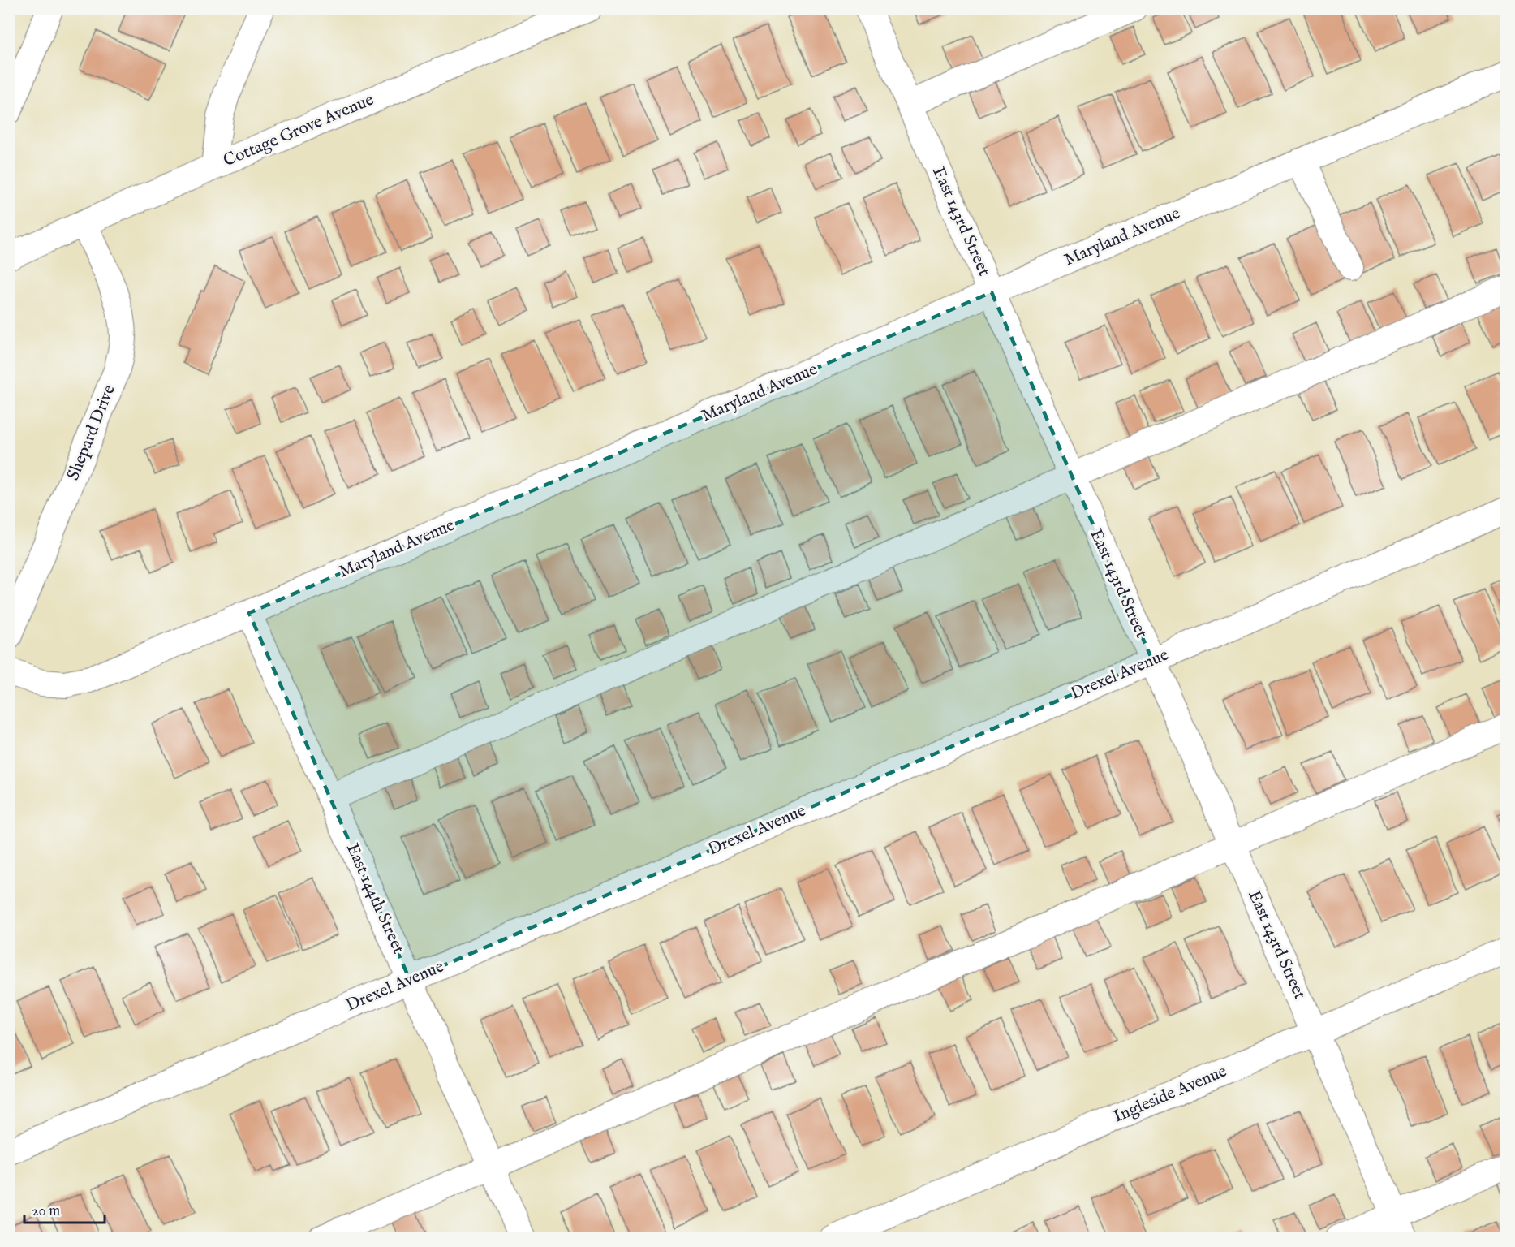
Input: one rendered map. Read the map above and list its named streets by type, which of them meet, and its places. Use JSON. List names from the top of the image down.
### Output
{
  "streets": {
    "street": [
      "Cottage Grove Avenue",
      "East 143rd Street",
      "Maryland Avenue",
      "Shepard Drive",
      "Drexel Avenue",
      "East 144th Street",
      "Ingleside Avenue"
    ]
  },
  "crossings": [
    ["Cottage Grove Avenue", "Shepard Drive"],
    ["East 143rd Street", "Maryland Avenue"],
    ["East 143rd Street", "Drexel Avenue"],
    ["East 143rd Street", "Ingleside Avenue"],
    ["Maryland Avenue", "East 144th Street"],
    ["Drexel Avenue", "East 144th Street"]
  ],
  "scale_bar": "20 m"
}
